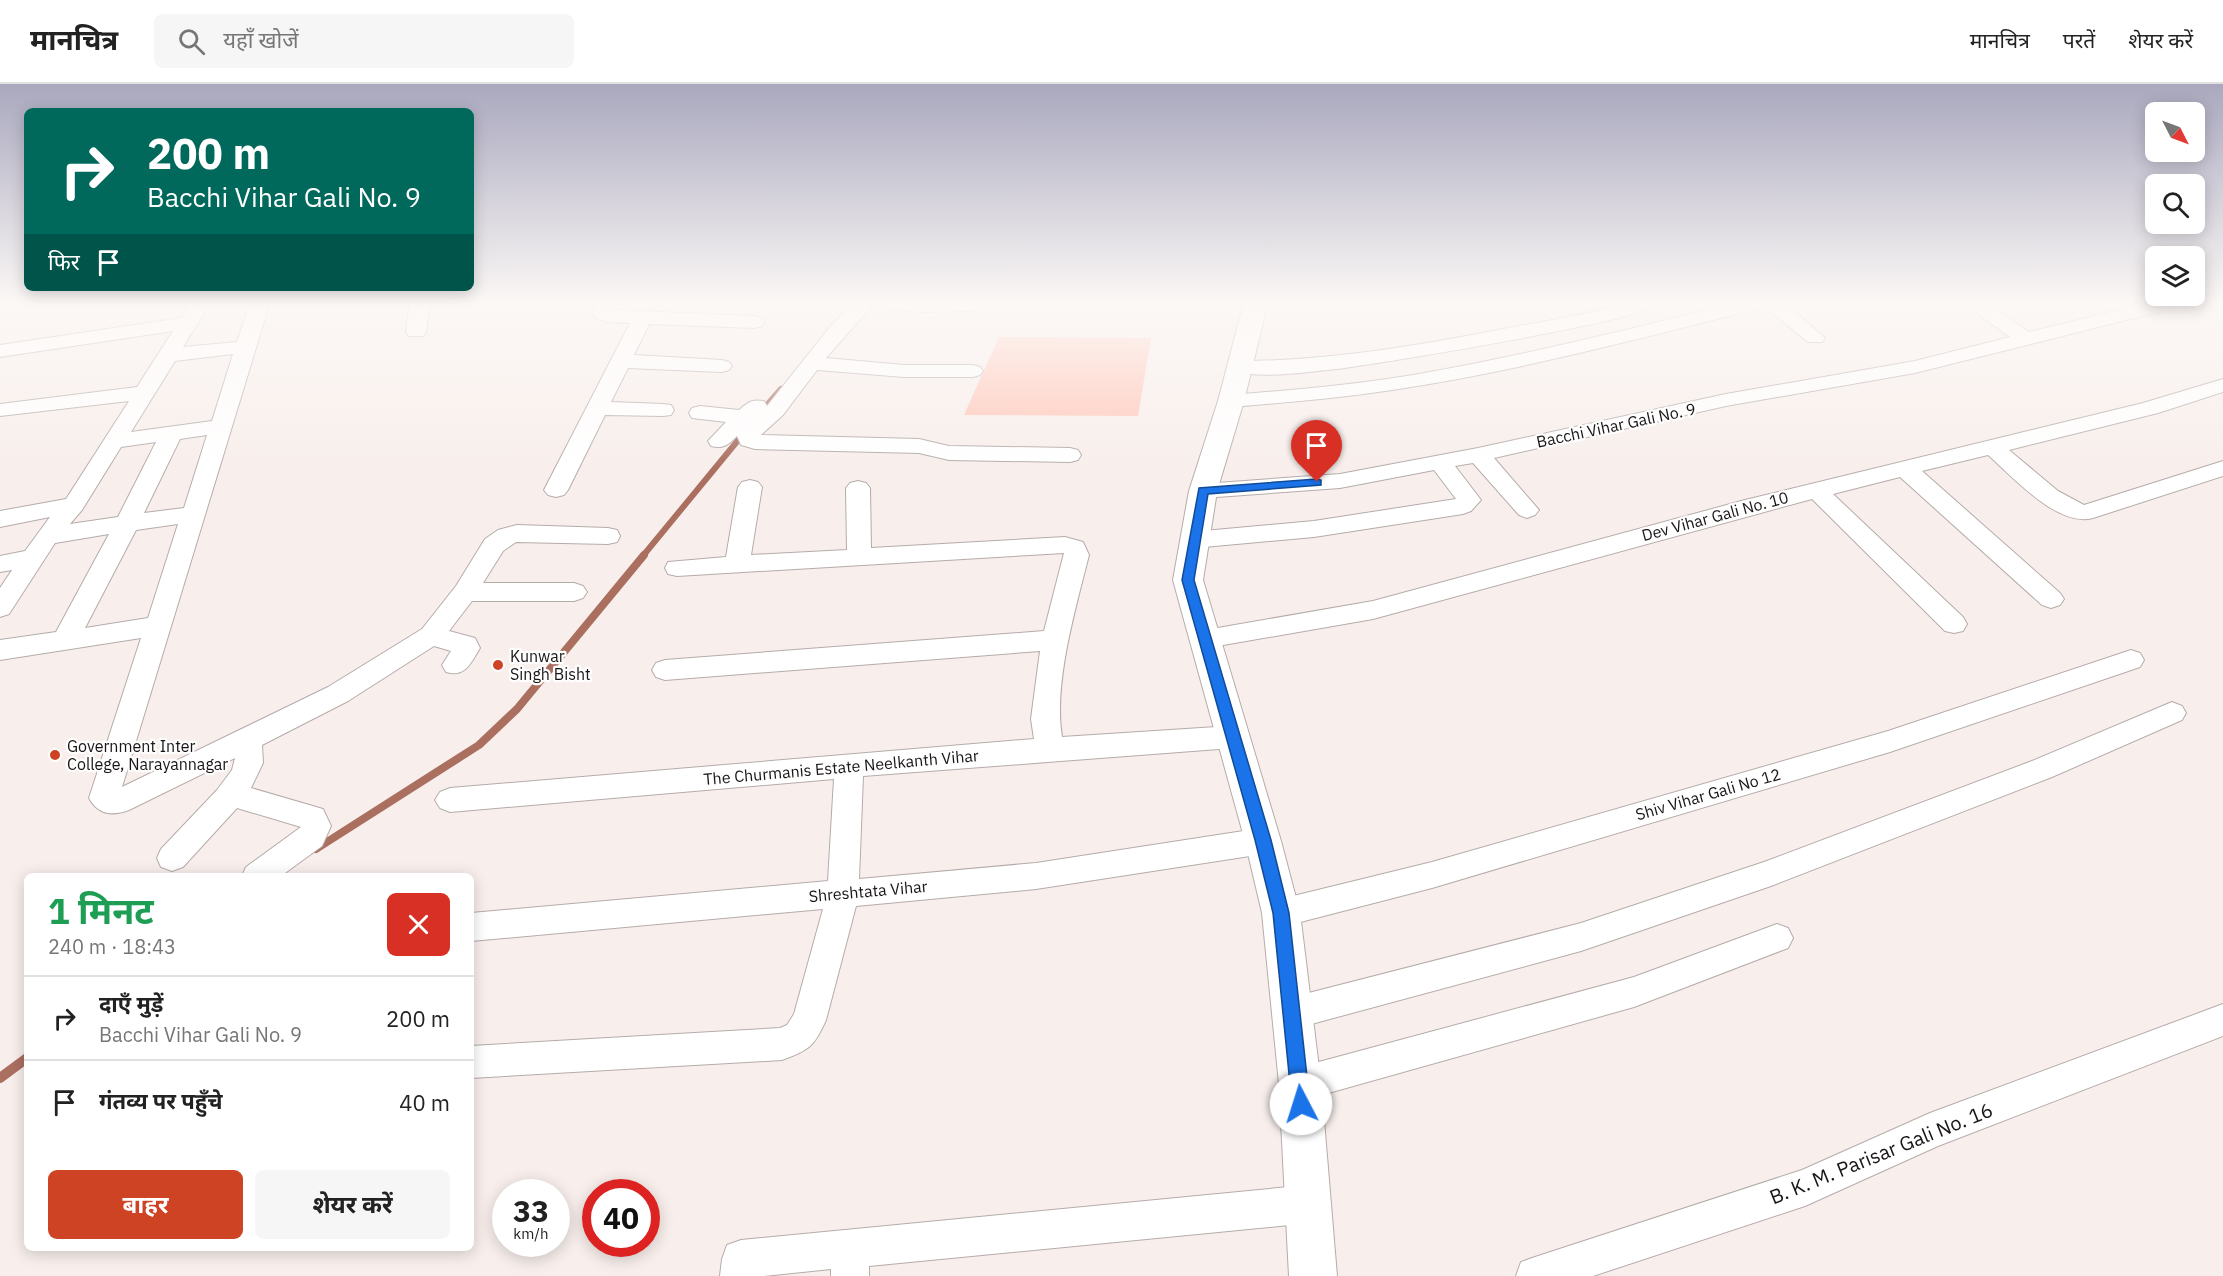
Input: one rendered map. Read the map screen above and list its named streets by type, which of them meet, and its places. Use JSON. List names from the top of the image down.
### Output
{
  "streets": {
    "street": [
      "Bacchi Vihar Gali No. 9",
      "Dev Vihar Gali No. 10",
      "The Churmanis Estate Neelkanth Vihar",
      "Shiv Vihar Gali No 12",
      "Shreshtata Vihar",
      "B. K. M. Parisar Gali No. 16"
    ]
  },
  "places": ["Kunwar Singh Bisht", "Government Inter College, Narayannagar"],
  "north": "bottom right",
  "page": {
    "header": "मानचित्र",
    "search": "यहाँ खोजें",
    "nav": ["मानचित्र", "परतें", "शेयर करें"],
    "turn": ["200 m", "Bacchi Vihar Gali No. 9"],
    "then": "फिर",
    "heading": ["1 मिनट", "240 m · 18:43"],
    "list": [
      {
        "name": "दाएँ मुड़ें",
        "note": "Bacchi Vihar Gali No. 9",
        "value": "200 m"
      },
      {
        "name": "गंतव्य पर पहुँचे",
        "value": "40 m"
      }
    ],
    "buttons": ["बाहर", "शेयर करें"],
    "speed": "33 km/h",
    "limit": "40"
  }
}
